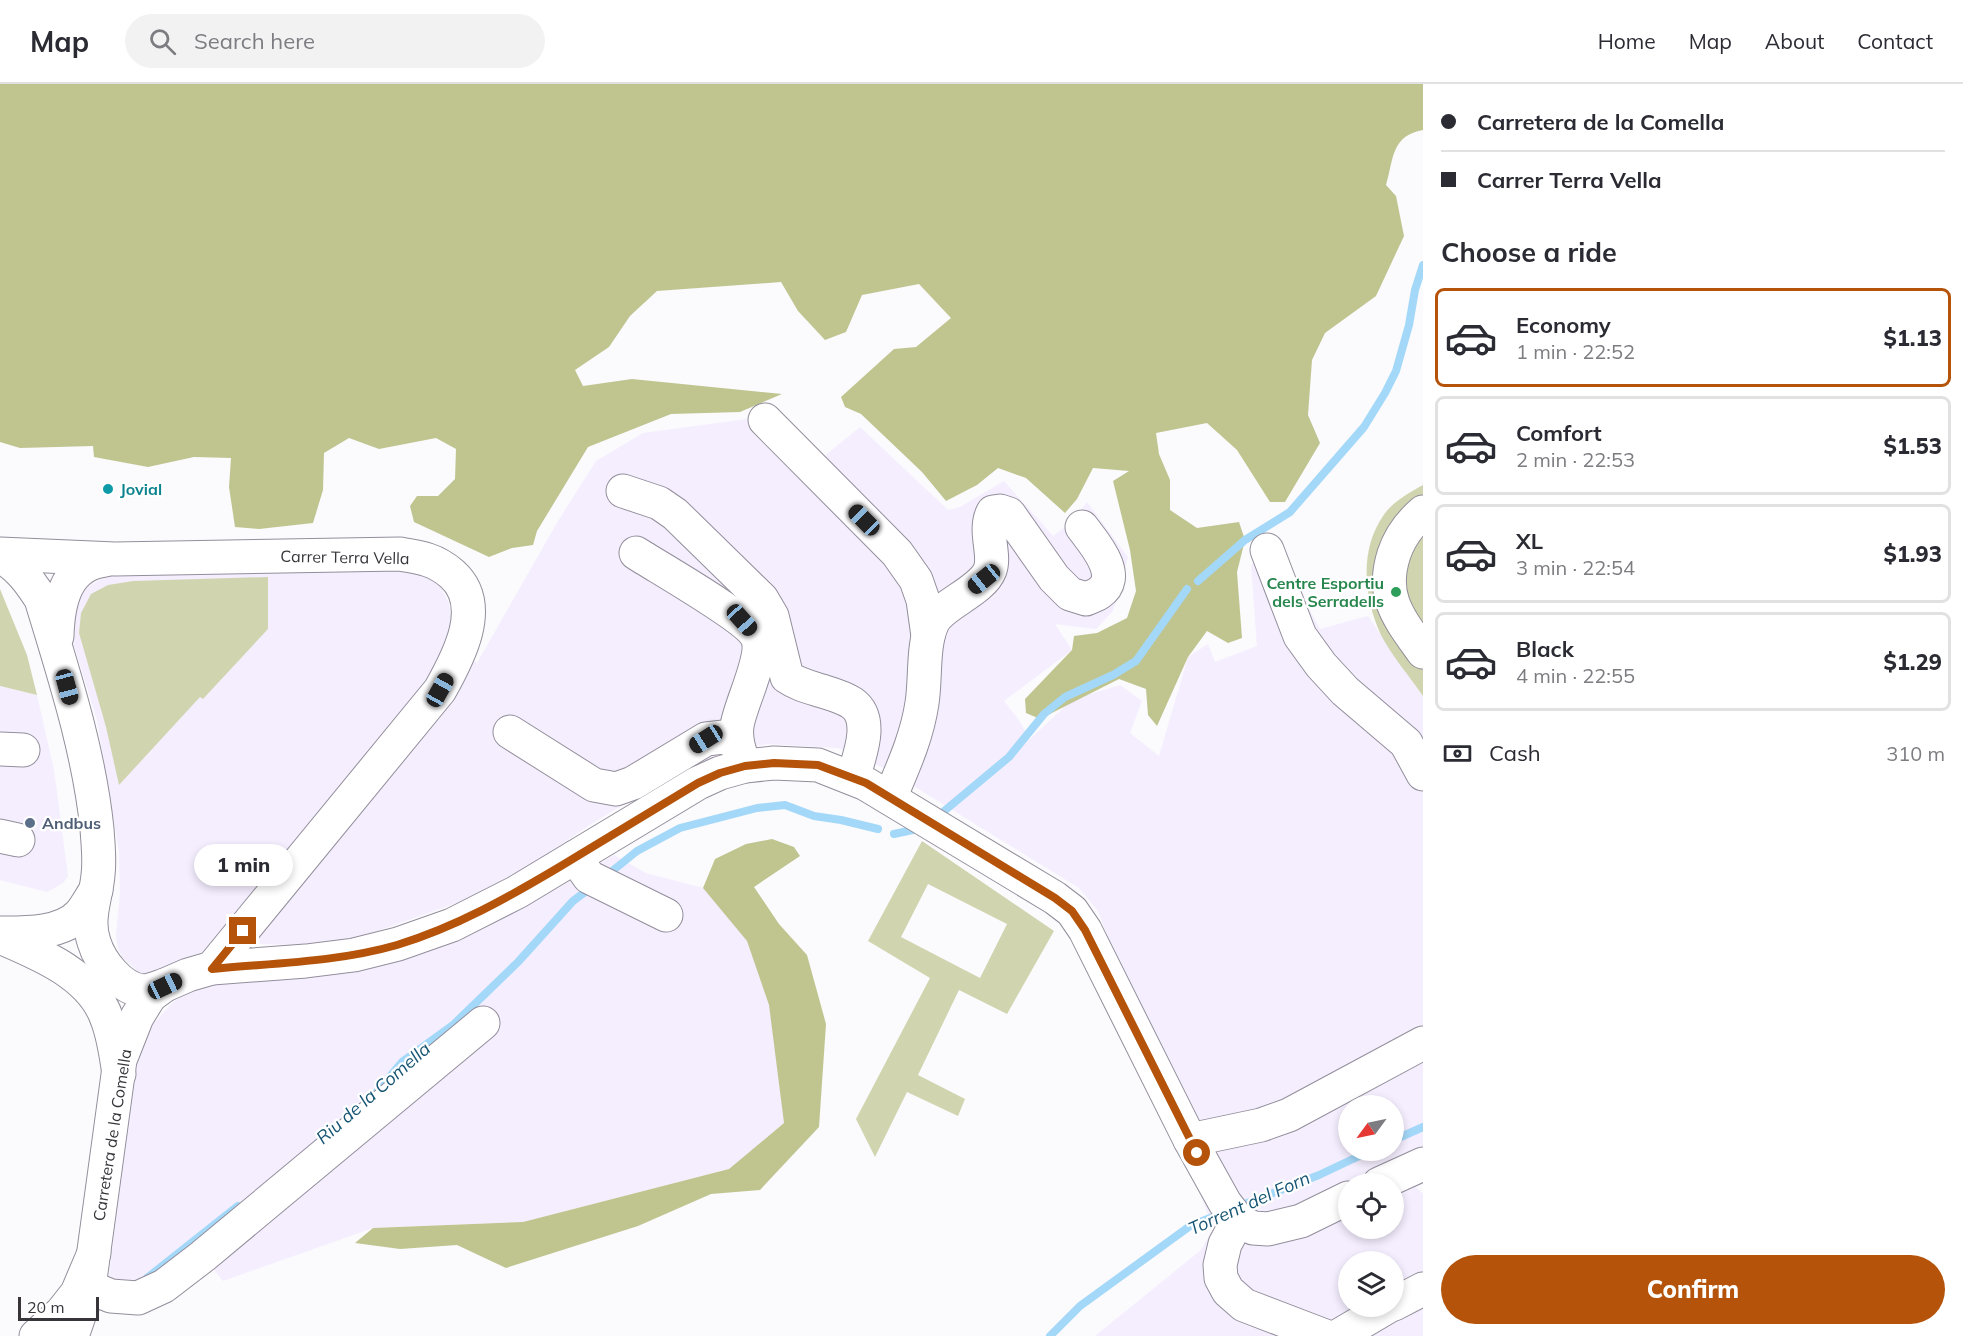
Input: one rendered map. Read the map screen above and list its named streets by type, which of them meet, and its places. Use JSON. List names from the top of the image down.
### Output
{
  "streets": {
    "main road": ["Carrer Terra Vella", "Carretera de la Comella"]
  },
  "crossings": [
    ["Carrer Terra Vella", "Carretera de la Comella"]
  ],
  "water": ["Riu de la Comella", "Torrent del Forn"],
  "places": ["Jovial", "Centre Esportiu dels Serradells", "Andbus"],
  "scale_bar": "20 m",
  "north": "bottom left",
  "page": {
    "header": "Map",
    "search": "Search here",
    "nav": [
      "Home",
      "Map",
      "About",
      "Contact"
    ],
    "banner": ["Carretera de la Comella", "Carrer Terra Vella"],
    "heading": "Choose a ride",
    "list": [
      {
        "name": "Economy",
        "note": "1 min · 22:52",
        "value": "$1.13"
      },
      {
        "name": "Comfort",
        "note": "2 min · 22:53",
        "value": "$1.53"
      },
      {
        "name": "XL",
        "note": "3 min · 22:54",
        "value": "$1.93"
      },
      {
        "name": "Black",
        "note": "4 min · 22:55",
        "value": "$1.29"
      }
    ],
    "pay": ["Cash", "310 m"],
    "bubble": "1 min",
    "buttons": "Confirm",
    "scale": "20 m"
  }
}
